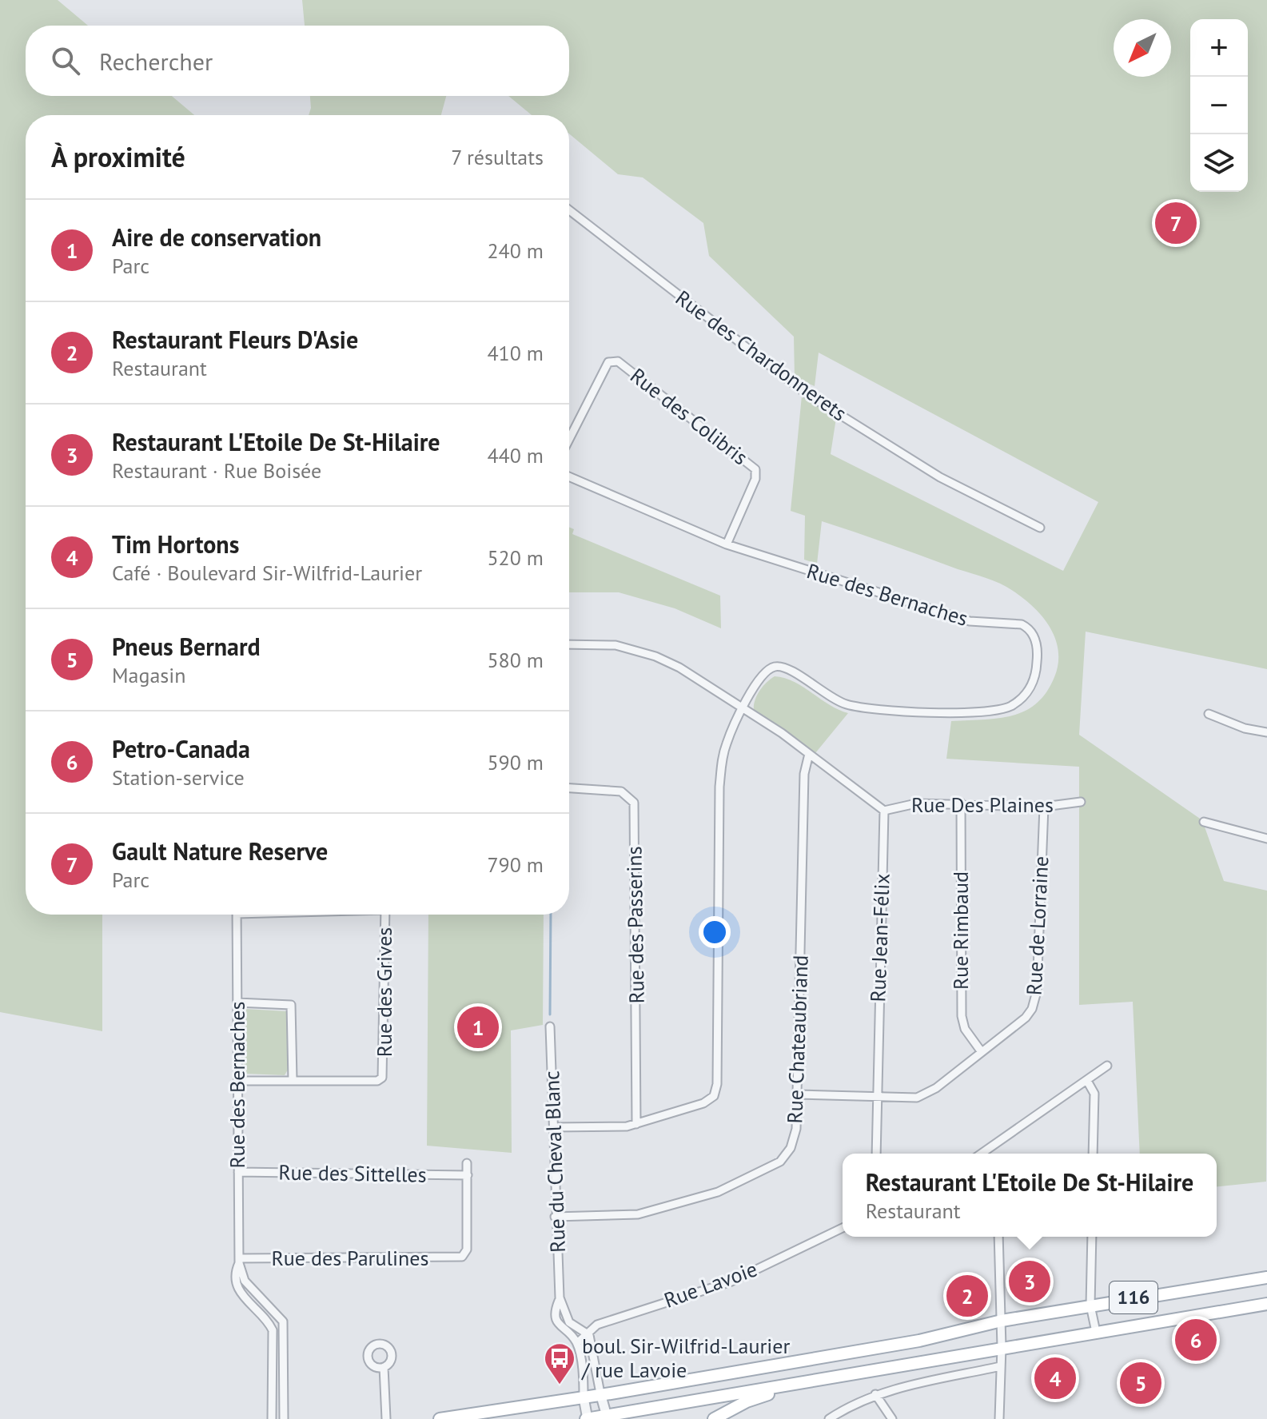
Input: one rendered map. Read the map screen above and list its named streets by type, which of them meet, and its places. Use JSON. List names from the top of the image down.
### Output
{
  "streets": {
    "main road": ["116"],
    "street": [
      "Rue des Chardonnerets",
      "Rue des Colibris",
      "Rue des Bernaches",
      "Rue Des Plaines",
      "Rue des Passerins",
      "Rue de Lorraine",
      "Rue Rimbaud",
      "Rue Jean-Félix",
      "Rue des Grives",
      "Rue Chateaubriand",
      "Rue du Cheval Blanc",
      "Rue des Sittelles",
      "Rue des Parulines",
      "Rue Lavoie"
    ]
  },
  "crossings": [
    ["Rue des Colibris", "Rue des Bernaches"],
    ["Rue des Bernaches", "Rue des Sittelles"],
    ["Rue des Bernaches", "Rue des Parulines"],
    ["Rue Des Plaines", "Rue de Lorraine"],
    ["Rue Des Plaines", "Rue Rimbaud"],
    ["Rue Des Plaines", "Rue Jean-Félix"],
    ["Rue de Lorraine", "Rue Rimbaud"],
    ["Rue de Lorraine", "Rue Jean-Félix"],
    ["Rue de Lorraine", "Rue Chateaubriand"],
    ["Rue Chateaubriand", "Rue du Cheval Blanc"],
    ["Rue du Cheval Blanc", "Rue Lavoie"],
    ["Rue des Sittelles", "Rue des Parulines"]
  ],
  "places": {
    "bus stop": ["boul. Sir-Wilfrid-Laurier / rue Lavoie"]
  },
  "north": "bottom left",
  "page": {
    "map_buttons": ["+", "−"],
    "search": "Rechercher",
    "heading": ["À proximité", "7 résultats"],
    "list": [
      {
        "mark": "1",
        "name": "Aire de conservation",
        "note": "Parc",
        "value": "240 m"
      },
      {
        "mark": "2",
        "name": "Restaurant Fleurs D'Asie",
        "note": "Restaurant",
        "value": "410 m"
      },
      {
        "mark": "3",
        "name": "Restaurant L'Etoile De St-Hilaire",
        "note": "Restaurant · Rue Boisée",
        "value": "440 m"
      },
      {
        "mark": "4",
        "name": "Tim Hortons",
        "note": "Café · Boulevard Sir-Wilfrid-Laurier",
        "value": "520 m"
      },
      {
        "mark": "5",
        "name": "Pneus Bernard",
        "note": "Magasin",
        "value": "580 m"
      },
      {
        "mark": "6",
        "name": "Petro-Canada",
        "note": "Station-service",
        "value": "590 m"
      },
      {
        "mark": "7",
        "name": "Gault Nature Reserve",
        "note": "Parc",
        "value": "790 m"
      }
    ],
    "pins": [
      "7",
      "1",
      "3",
      "2",
      "6",
      "4",
      "5"
    ],
    "popup": ["Restaurant L'Etoile De St-Hilaire", "Restaurant"]
  }
}
